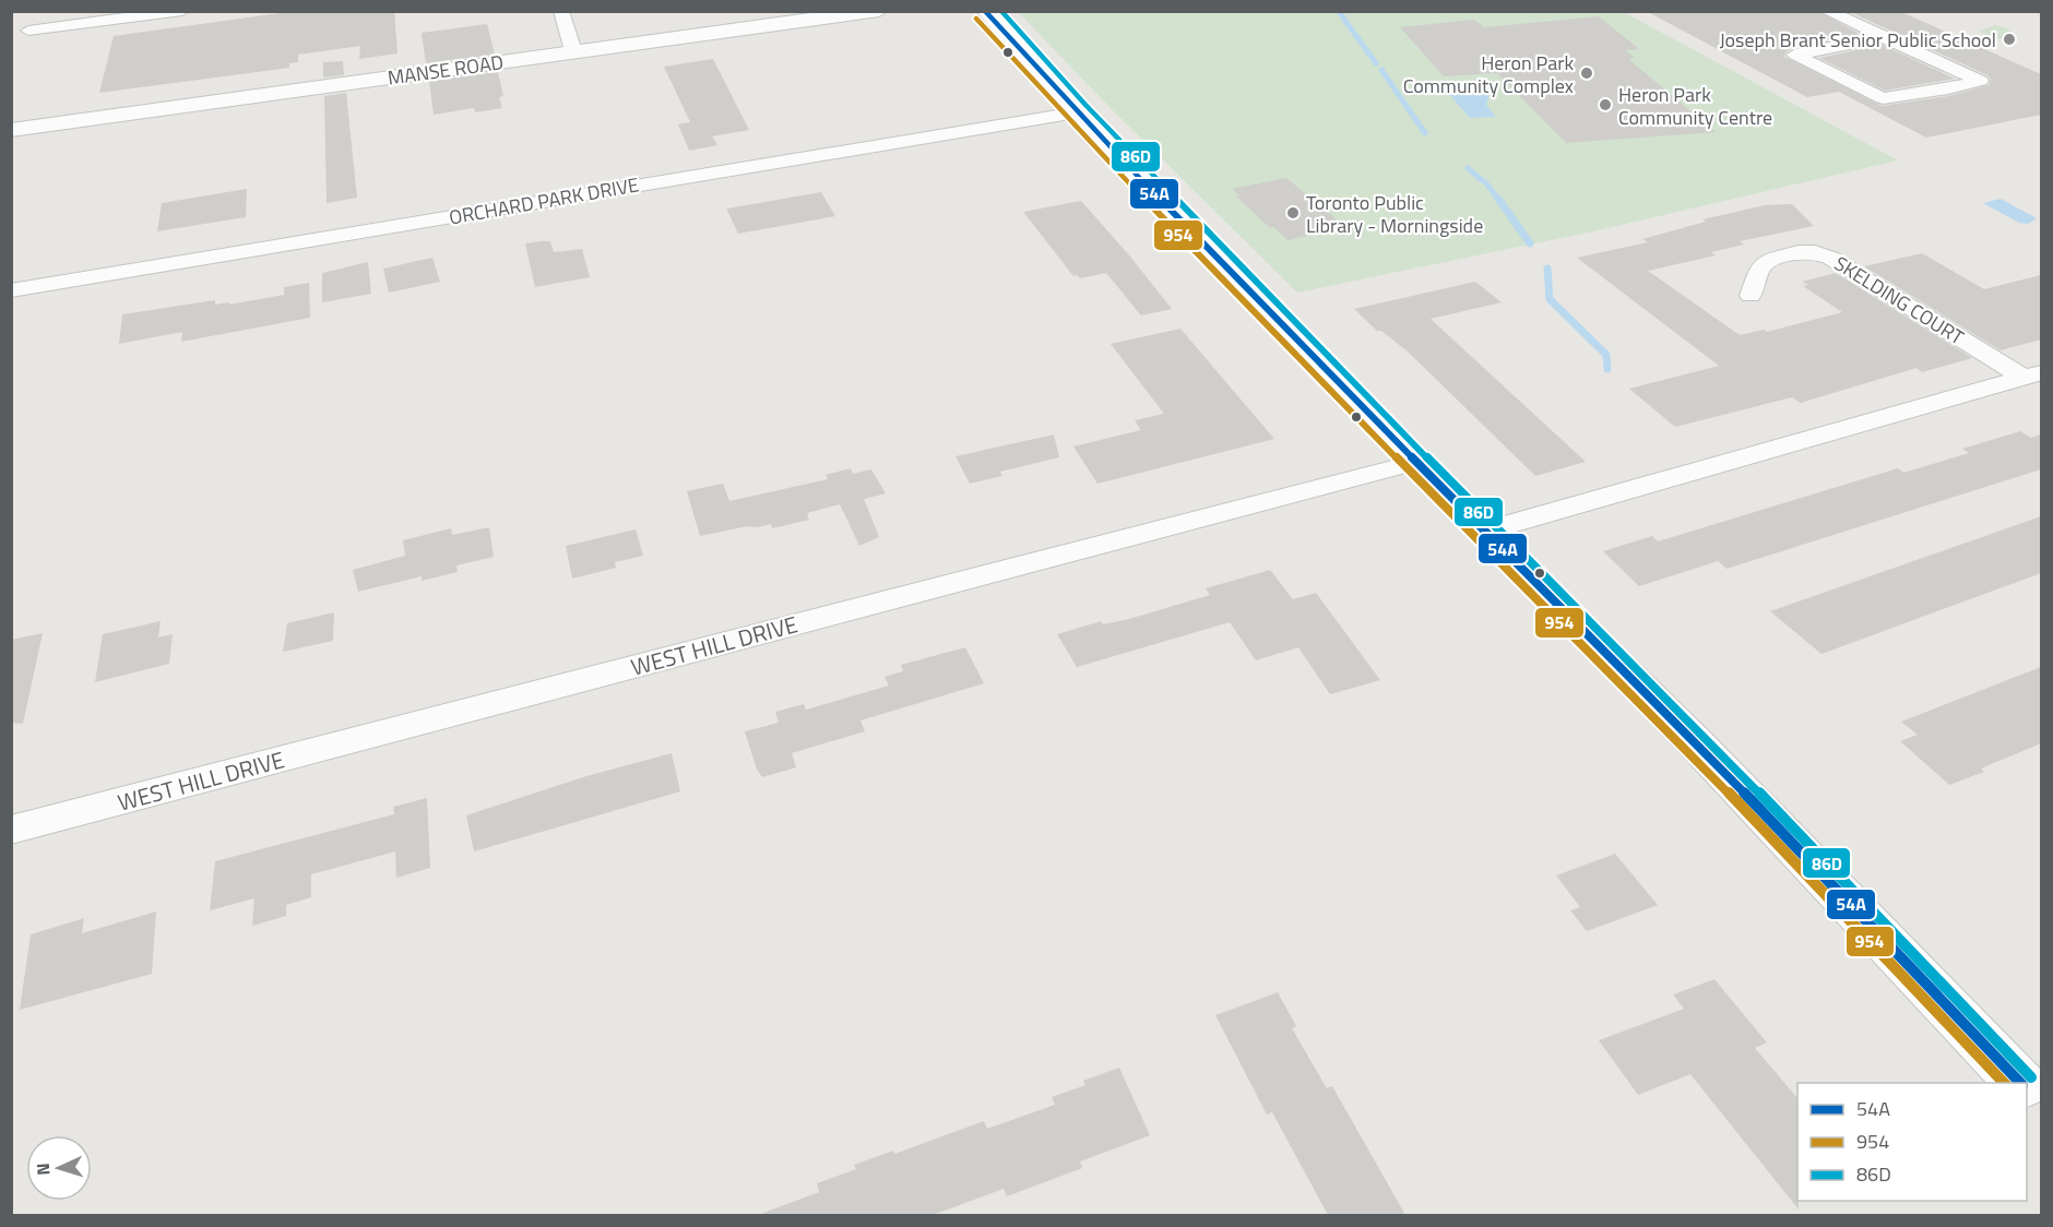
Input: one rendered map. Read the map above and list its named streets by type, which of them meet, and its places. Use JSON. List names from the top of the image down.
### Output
{
  "streets": {
    "main road": ["MANSE ROAD"],
    "street": ["ORCHARD PARK DRIVE", "SKELDING COURT", "WEST HILL DRIVE"]
  },
  "places": [
    "Joseph Brant Senior Public School",
    "Heron Park Community Complex",
    "Heron Park Community Centre",
    "Toronto Public Library - Morningside"
  ],
  "lines": ["transit line 54A", "transit line 86D", "transit line 954"],
  "legend": ["54A", "954", "86D"],
  "north": "left"
}
